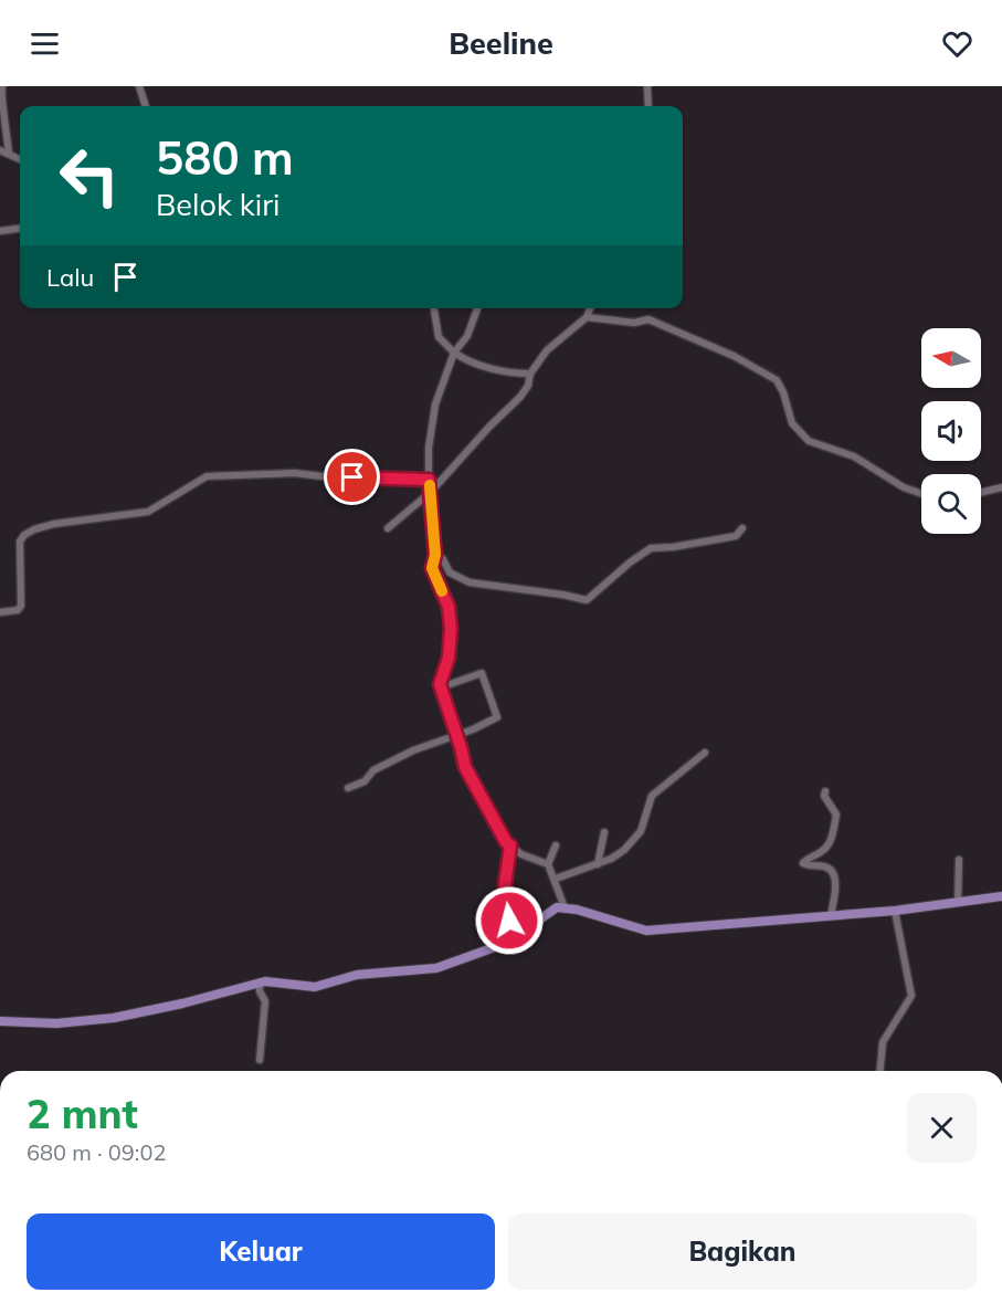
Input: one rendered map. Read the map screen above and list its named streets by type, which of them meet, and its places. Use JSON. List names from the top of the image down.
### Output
{
  "north": "left",
  "page": {
    "header": "Beeline",
    "turn": ["580 m", "Belok kiri"],
    "then": "Lalu",
    "heading": ["2 mnt", "680 m · 09:02"],
    "buttons": ["Keluar", "Bagikan"]
  }
}
